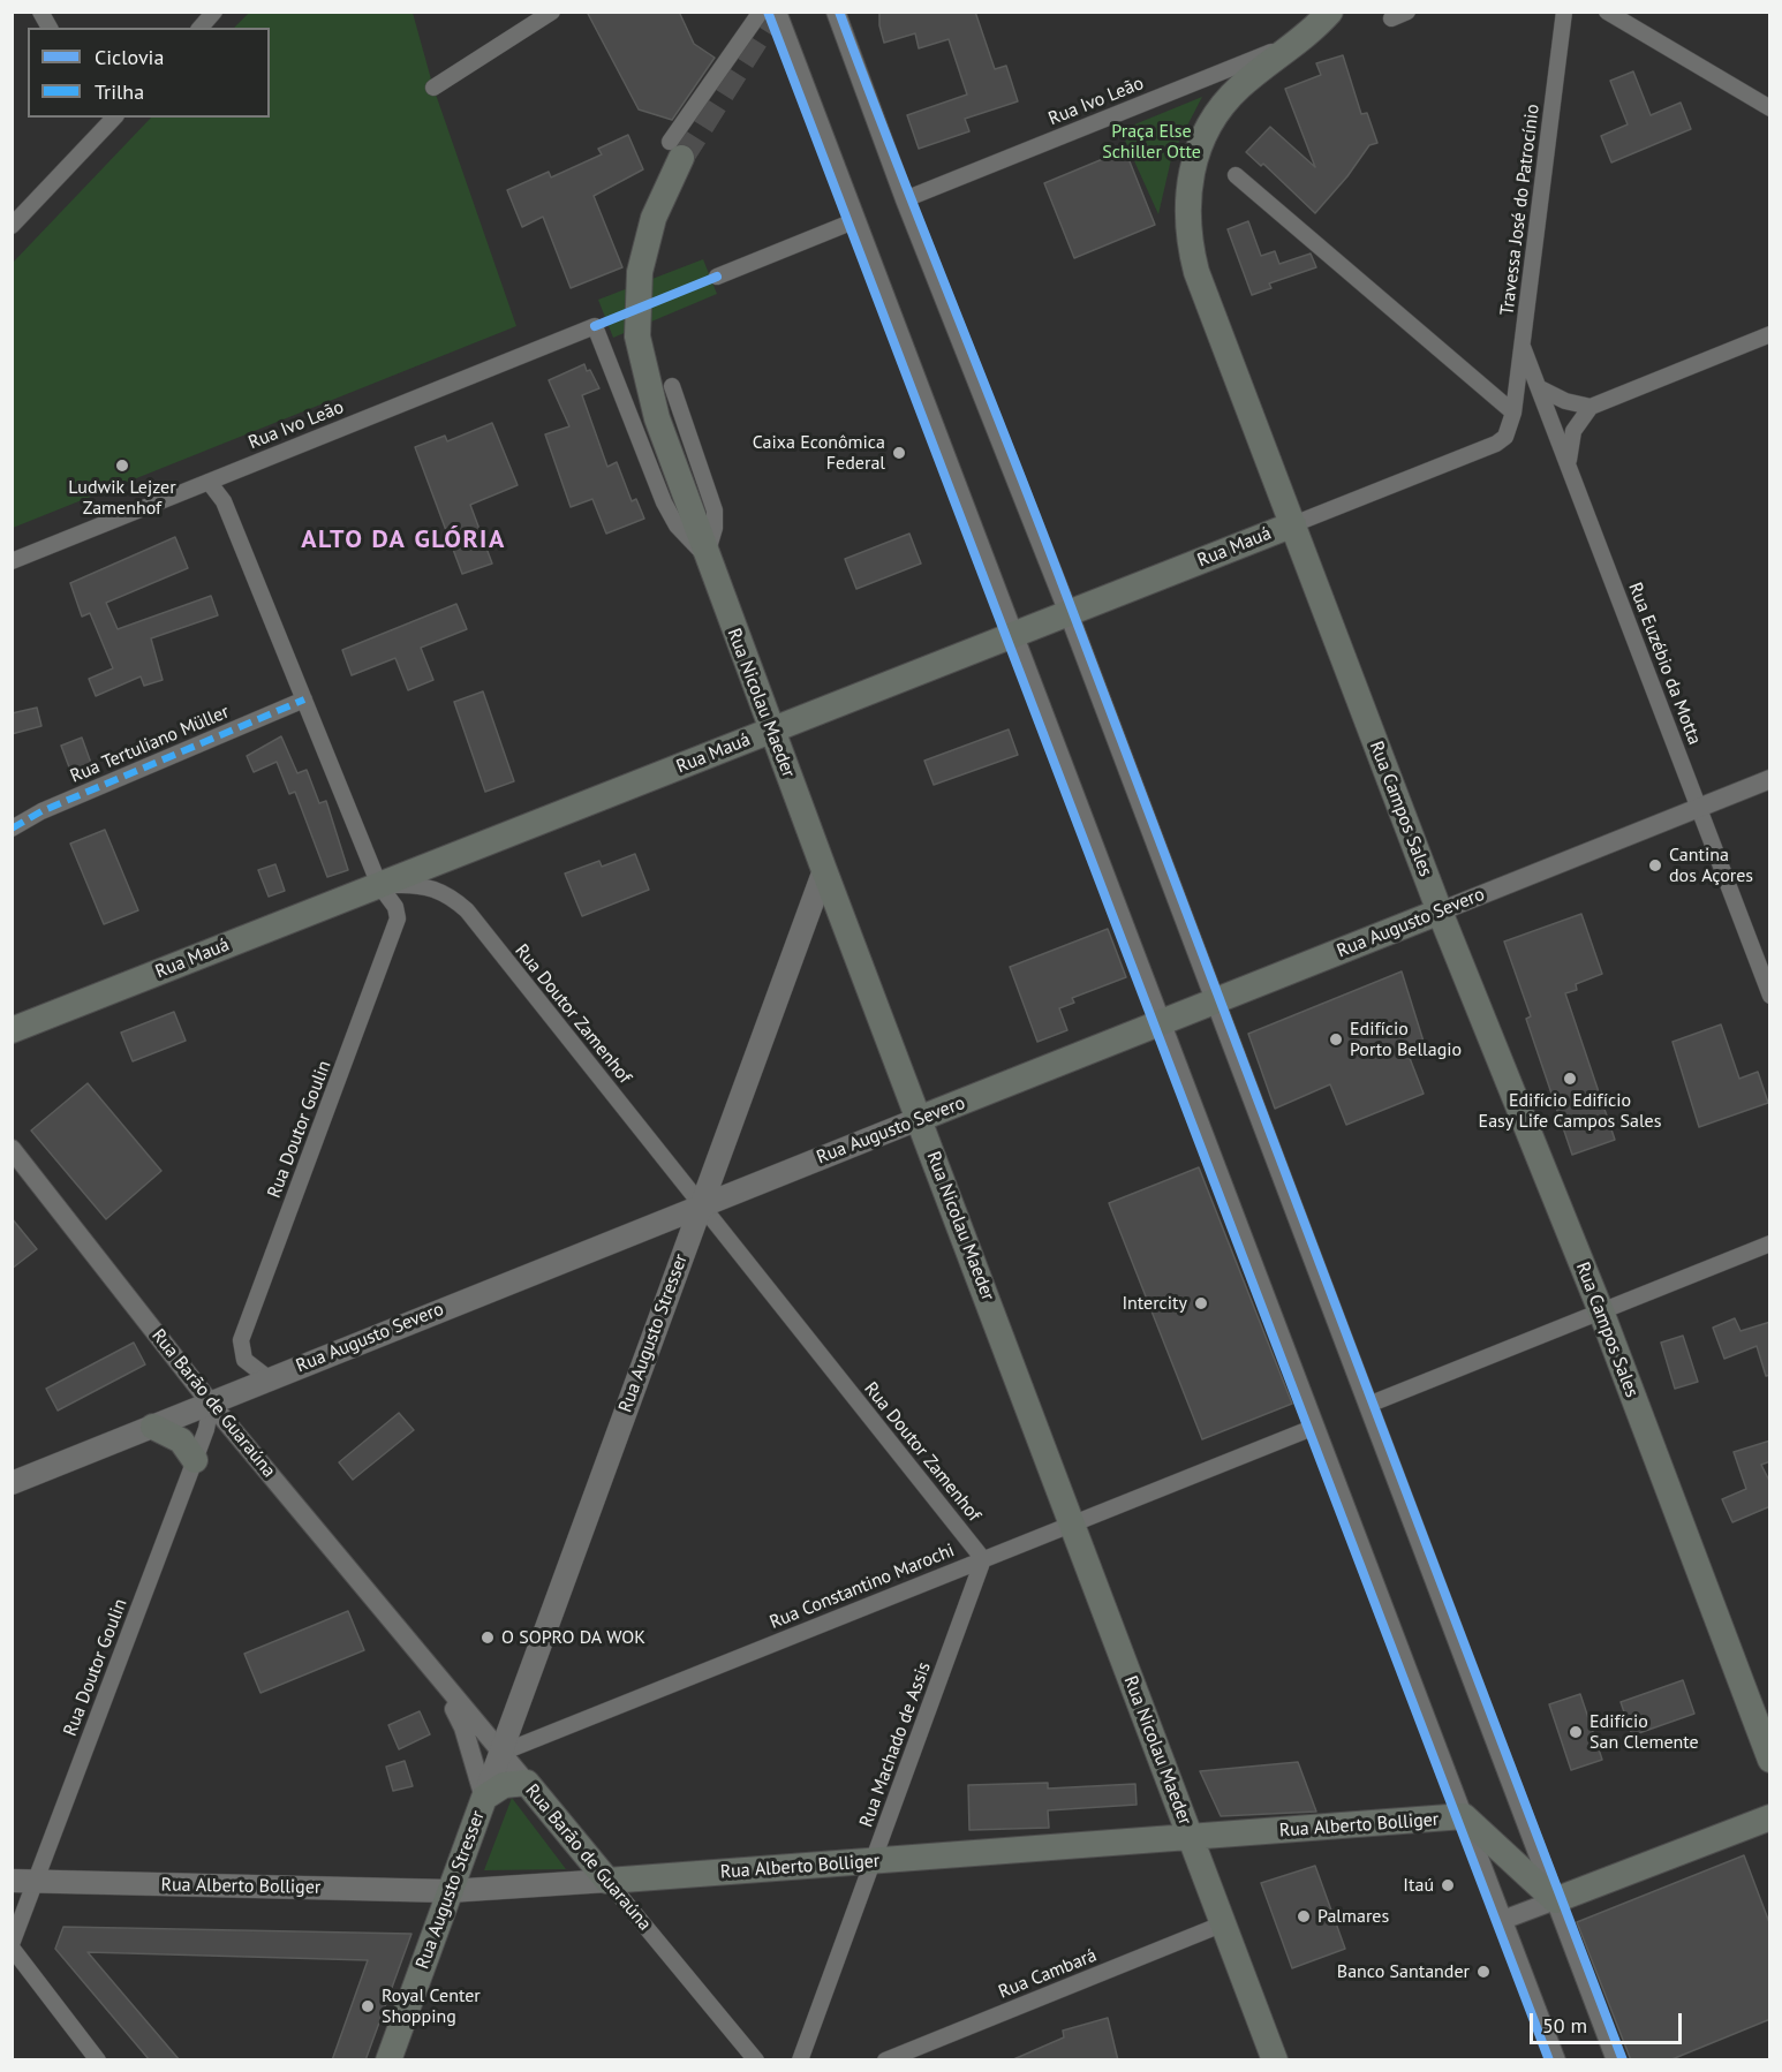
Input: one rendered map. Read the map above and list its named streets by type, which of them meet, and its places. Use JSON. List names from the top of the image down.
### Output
{
  "streets": {
    "main road": [
      "Rua Mauá",
      "Rua Nicolau Maeder",
      "Rua Campos Sales",
      "Rua Augusto Severo",
      "Rua Augusto Stresser",
      "Rua Barão de Guaraúna",
      "Rua Alberto Bolliger"
    ],
    "street": [
      "Rua Ivo Leão",
      "Travessa José do Patrocínio",
      "Rua Euzébio da Motta",
      "Rua Tertuliano Müller",
      "Rua Doutor Zamenhof",
      "Rua Doutor Goulin",
      "Rua Constantino Marochi",
      "Rua Machado de Assis",
      "Rua Cambará"
    ]
  },
  "crossings": [
    ["Rua Ivo Leão", "Rua Nicolau Maeder"],
    ["Rua Ivo Leão", "Rua Campos Sales"],
    ["Travessa José do Patrocínio", "Rua Mauá"],
    ["Travessa José do Patrocínio", "Rua Euzébio da Motta"],
    ["Rua Mauá", "Rua Nicolau Maeder"],
    ["Rua Mauá", "Rua Campos Sales"],
    ["Rua Mauá", "Rua Doutor Zamenhof"],
    ["Rua Mauá", "Rua Doutor Goulin"],
    ["Rua Euzébio da Motta", "Rua Augusto Severo"],
    ["Rua Nicolau Maeder", "Rua Augusto Severo"],
    ["Rua Nicolau Maeder", "Rua Augusto Stresser"],
    ["Rua Nicolau Maeder", "Rua Constantino Marochi"],
    ["Rua Nicolau Maeder", "Rua Alberto Bolliger"],
    ["Rua Nicolau Maeder", "Rua Cambará"],
    ["Rua Campos Sales", "Rua Augusto Severo"],
    ["Rua Augusto Severo", "Rua Doutor Zamenhof"],
    ["Rua Augusto Severo", "Rua Doutor Goulin"],
    ["Rua Augusto Severo", "Rua Augusto Stresser"],
    ["Rua Augusto Severo", "Rua Barão de Guaraúna"],
    ["Rua Doutor Zamenhof", "Rua Doutor Goulin"],
    ["Rua Doutor Zamenhof", "Rua Augusto Stresser"],
    ["Rua Doutor Zamenhof", "Rua Constantino Marochi"],
    ["Rua Doutor Zamenhof", "Rua Machado de Assis"],
    ["Rua Doutor Goulin", "Rua Barão de Guaraúna"],
    ["Rua Doutor Goulin", "Rua Alberto Bolliger"],
    ["Rua Augusto Stresser", "Rua Barão de Guaraúna"],
    ["Rua Augusto Stresser", "Rua Constantino Marochi"],
    ["Rua Augusto Stresser", "Rua Alberto Bolliger"],
    ["Rua Barão de Guaraúna", "Rua Constantino Marochi"],
    ["Rua Barão de Guaraúna", "Rua Alberto Bolliger"],
    ["Rua Constantino Marochi", "Rua Machado de Assis"],
    ["Rua Machado de Assis", "Rua Alberto Bolliger"]
  ],
  "districts": ["ALTO DA GLÓRIA"],
  "parks": ["Praça Else Schiller Otte"],
  "places": [
    "Caixa Econômica Federal",
    "Ludwik Lejzer Zamenhof",
    "Cantina dos Açores",
    "Edifício Porto Bellagio",
    "Edifício Edifício Easy Life Campos Sales",
    "Intercity",
    "O SOPRO DA WOK",
    "Edifício San Clemente",
    "Itaú",
    "Palmares",
    "Banco Santander",
    "Royal Center Shopping"
  ],
  "legend": ["Ciclovia", "Trilha"],
  "scale_bar": "50 m"
}
